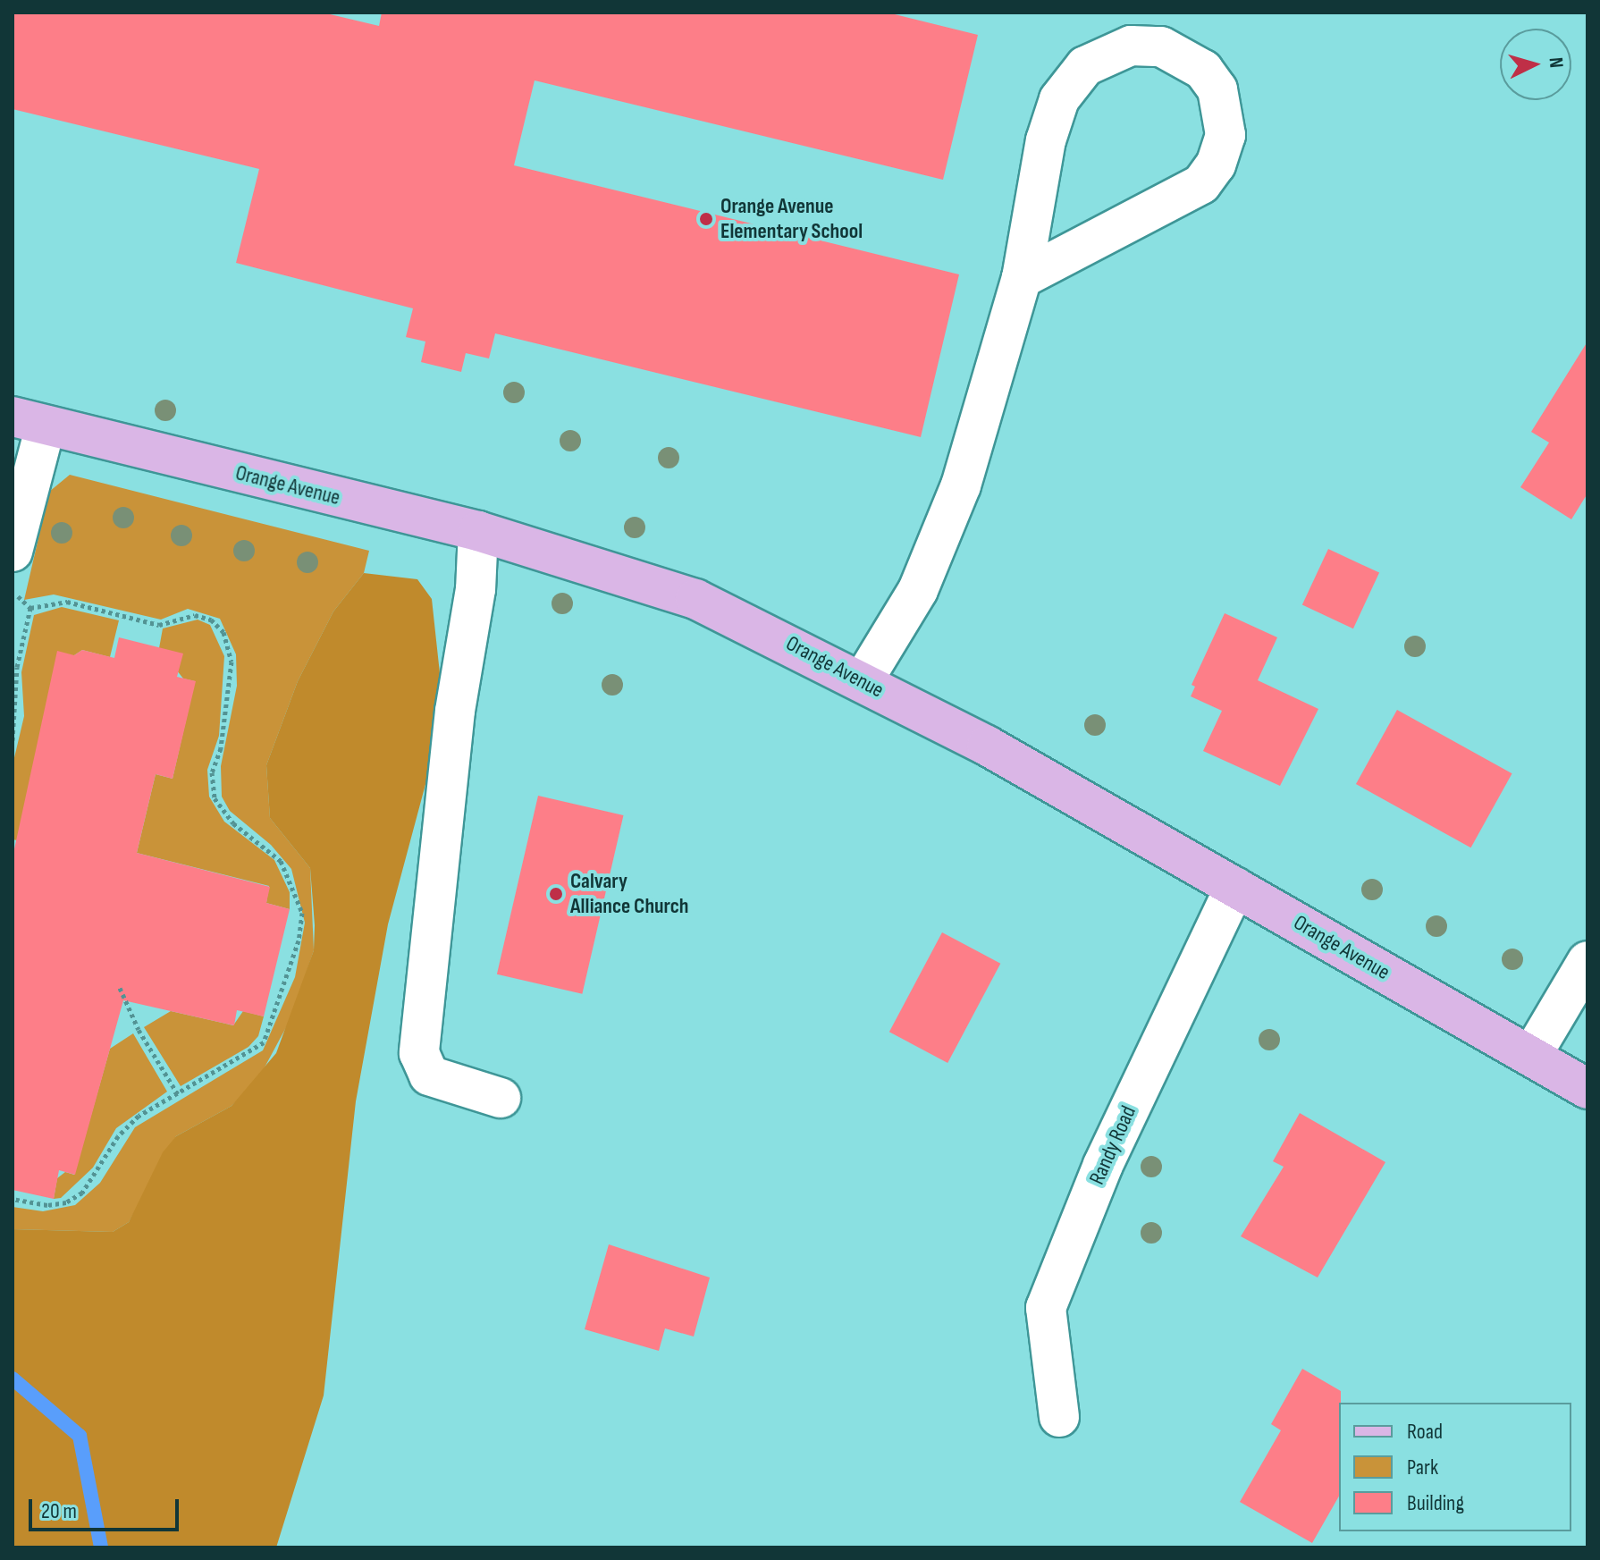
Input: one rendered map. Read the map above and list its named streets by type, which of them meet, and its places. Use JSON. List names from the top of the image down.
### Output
{
  "streets": {
    "main road": ["Orange Avenue"],
    "street": ["Randy Road"]
  },
  "crossings": [
    ["Orange Avenue", "Randy Road"]
  ],
  "places": ["Orange Avenue Elementary School", "Calvary Alliance Church"],
  "legend": ["Road", "Park", "Building"],
  "scale_bar": "20 m",
  "north": "right"
}
